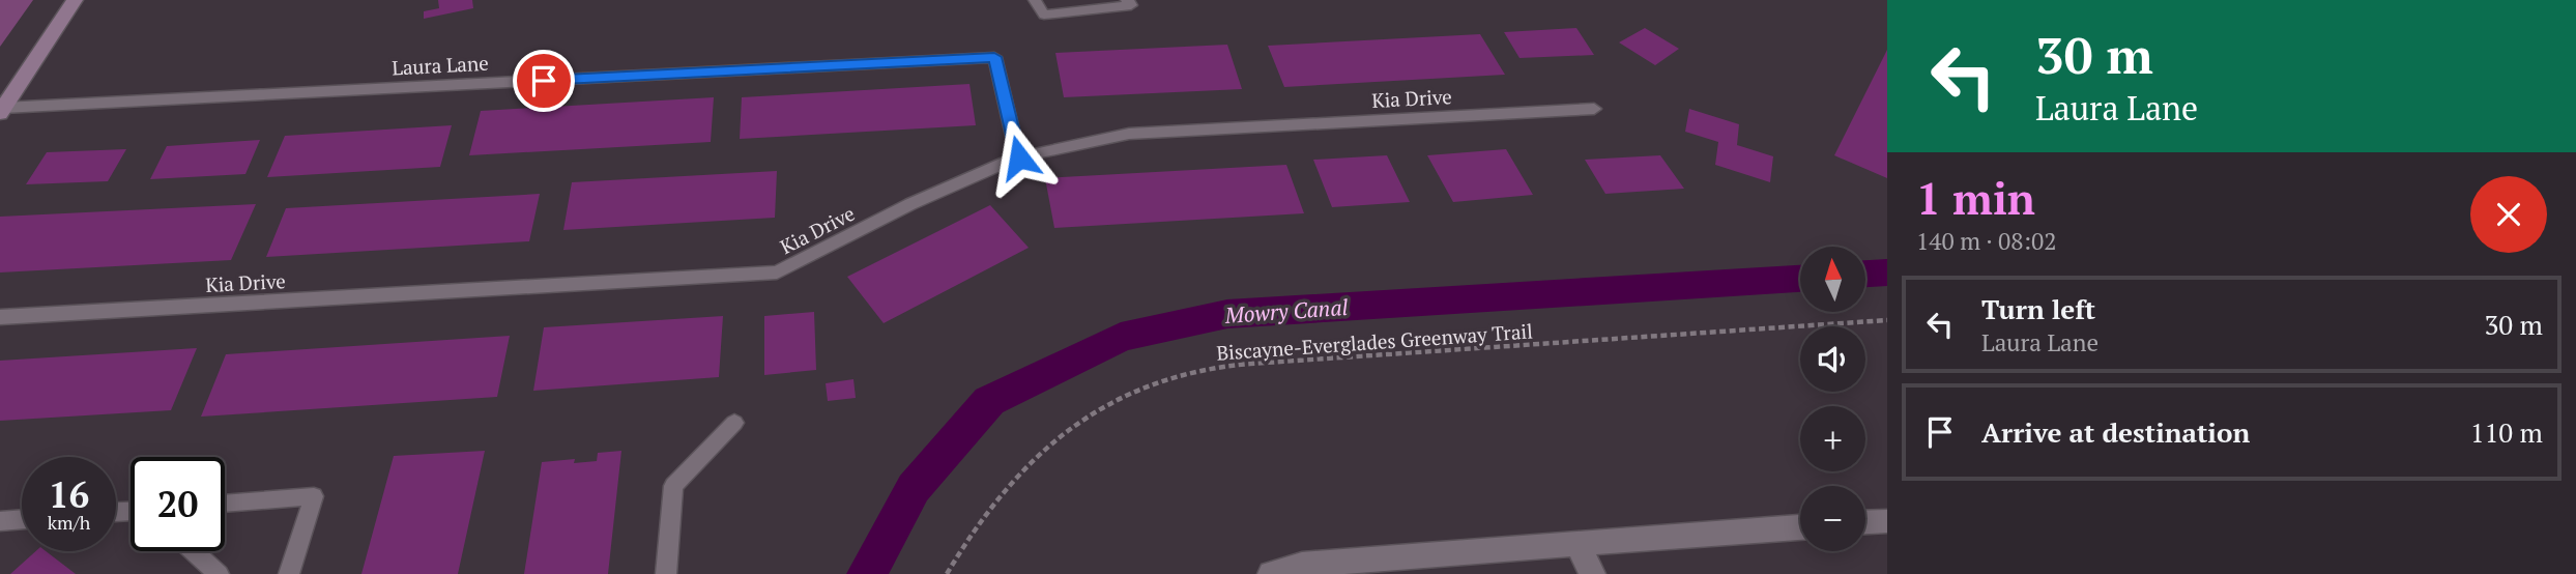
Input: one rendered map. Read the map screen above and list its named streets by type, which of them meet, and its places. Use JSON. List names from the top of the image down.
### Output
{
  "streets": {
    "lane": ["Laura Lane", "Kia Drive"],
    "path": ["Biscayne-Everglades Greenway Trail"]
  },
  "crossings": [
    ["Laura Lane", "Kia Drive"]
  ],
  "water": ["Mowry Canal"],
  "north": "top",
  "page": {
    "turn": ["30 m", "Laura Lane"],
    "heading": ["1 min", "140 m · 08:02"],
    "map_buttons": ["+", "−"],
    "list": [
      {
        "name": "Turn left",
        "note": "Laura Lane",
        "value": "30 m"
      },
      {
        "name": "Arrive at destination",
        "value": "110 m"
      }
    ],
    "speed": "16 km/h",
    "limit": "20"
  }
}
